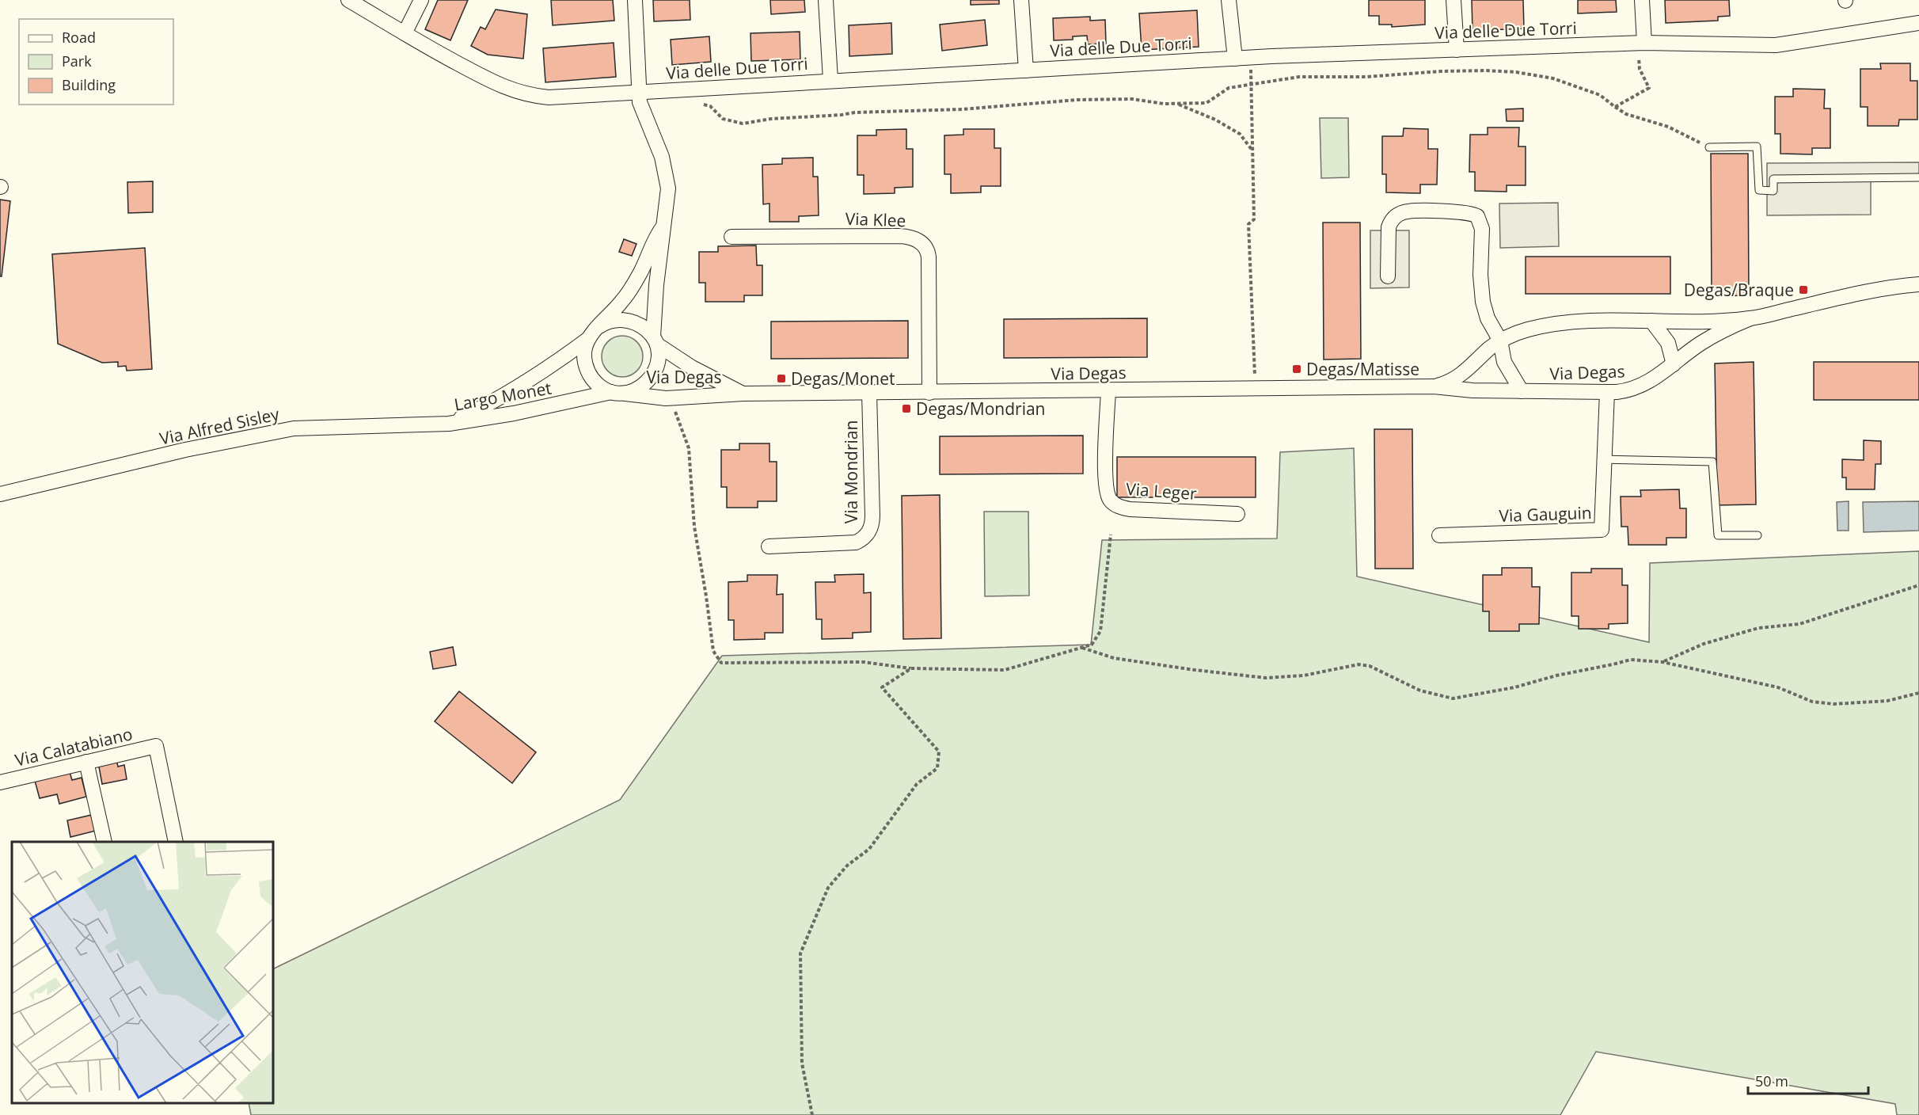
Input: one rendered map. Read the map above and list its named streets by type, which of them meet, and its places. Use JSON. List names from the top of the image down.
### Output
{
  "streets": {
    "street": [
      "Via delle Due Torri",
      "Via Klee",
      "Via Degas",
      "Largo Monet",
      "Via Alfred Sisley",
      "Via Mondrian",
      "Via Leger",
      "Via Gauguin",
      "Via Calatabiano"
    ]
  },
  "crossings": [
    ["Via Klee", "Via Degas"],
    ["Via Degas", "Largo Monet"],
    ["Via Degas", "Via Mondrian"],
    ["Via Degas", "Via Leger"],
    ["Via Degas", "Via Gauguin"],
    ["Largo Monet", "Via Alfred Sisley"]
  ],
  "places": {
    "transit": [
      "Degas/Braque",
      "Degas/Matisse",
      "Degas/Monet",
      "Degas/Mondrian"
    ]
  },
  "legend": ["Road", "Park", "Building"],
  "scale_bar": "50 m"
}
